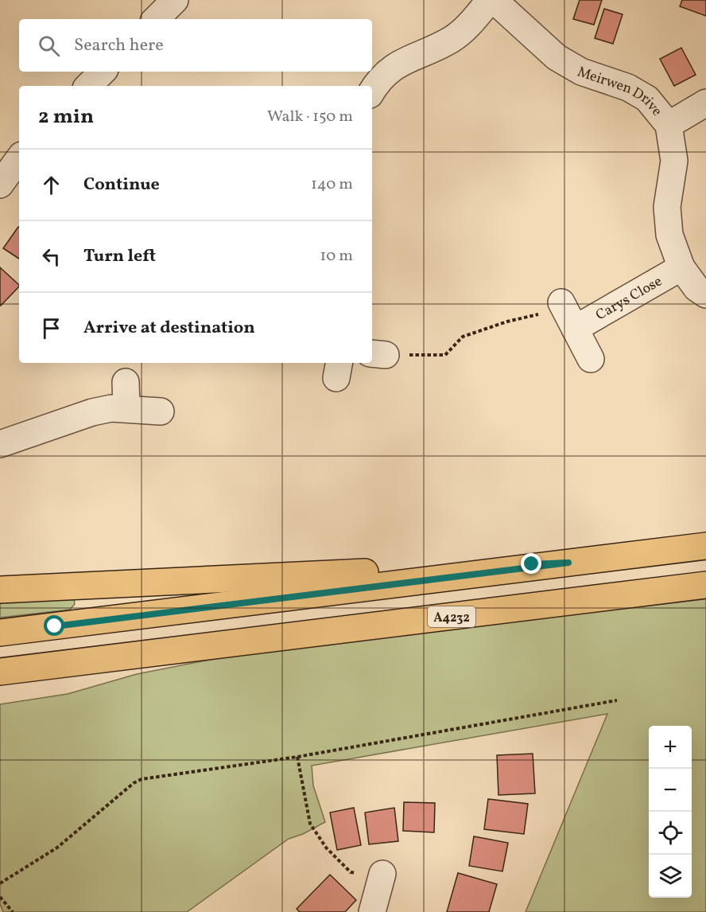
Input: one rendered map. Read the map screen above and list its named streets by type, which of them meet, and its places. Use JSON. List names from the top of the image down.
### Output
{
  "streets": {
    "main road": ["A4232"],
    "street": ["Meirwen Drive", "Carys Close"]
  },
  "crossings": [
    ["Meirwen Drive", "Carys Close"]
  ],
  "page": {
    "search": "Search here",
    "heading": ["2 min", "Walk · 150 m"],
    "list": [
      ["Continue", "140 m"],
      ["Turn left", "10 m"],
      "Arrive at destination"
    ],
    "map_buttons": ["+", "−"]
  }
}
